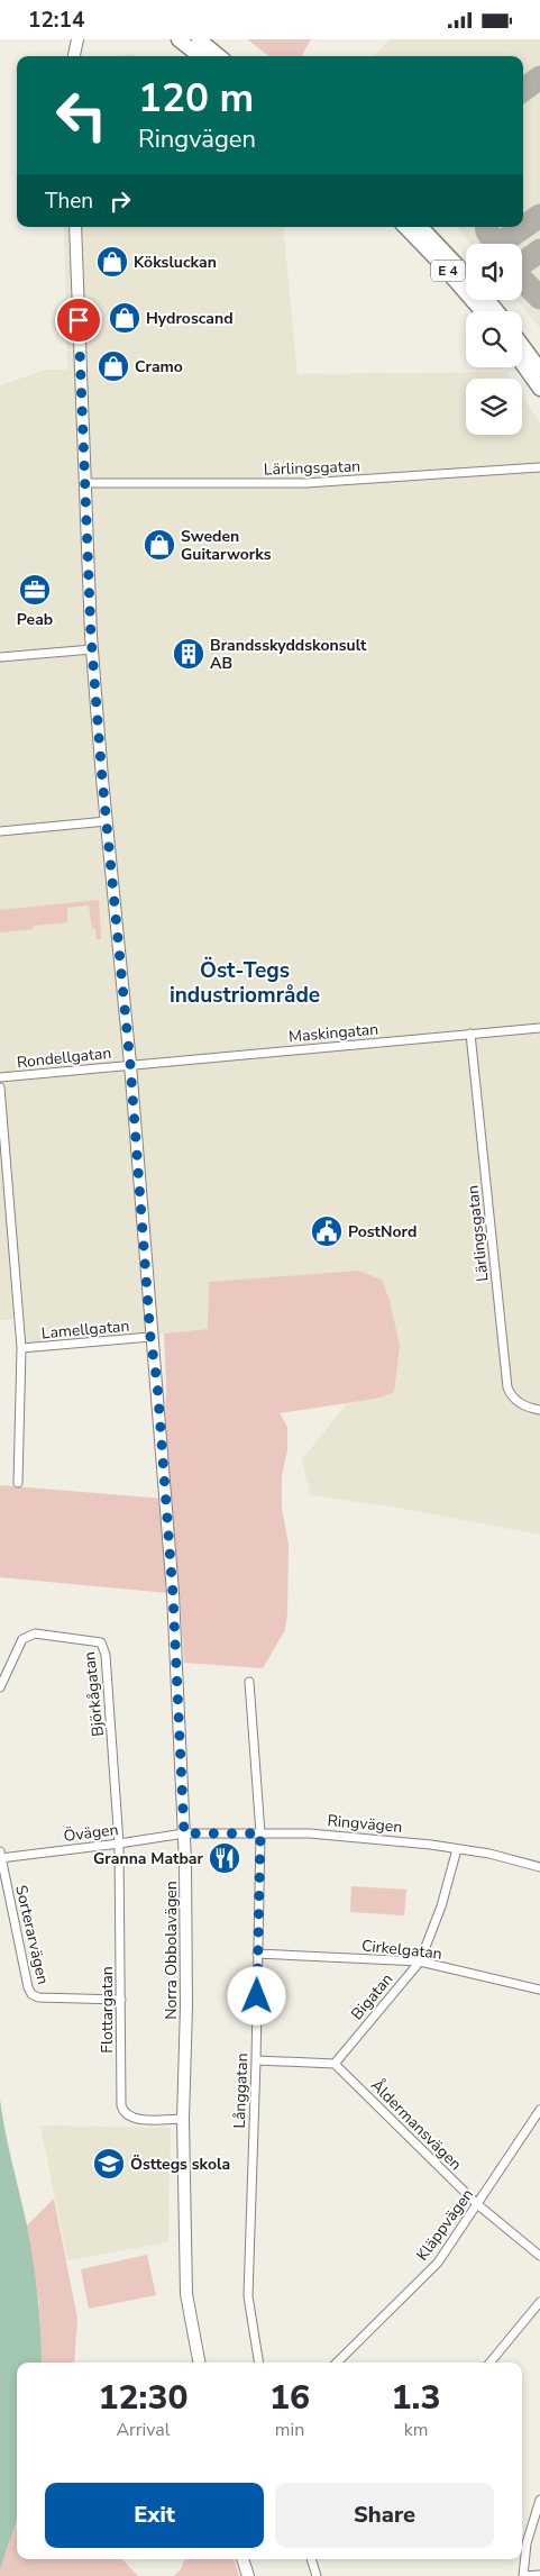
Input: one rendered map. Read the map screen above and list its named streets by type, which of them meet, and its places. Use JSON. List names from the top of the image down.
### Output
{
  "streets": {
    "highway": ["E 4"],
    "street": [
      "Lärlingsgatan",
      "Maskingatan",
      "Rondellgatan",
      "Lamellgatan",
      "Björkågatan",
      "Ringvägen",
      "Övägen",
      "Sorterarvägen",
      "Cirkelgatan",
      "Norra Obbolavägen",
      "Bigatan",
      "Flottargatan",
      "Långgatan",
      "Åldermansvägen",
      "Kläppvägen"
    ]
  },
  "crossings": [
    ["Lärlingsgatan", "Maskingatan"],
    ["Lärlingsgatan", "Norra Obbolavägen"],
    ["Maskingatan", "Rondellgatan"],
    ["Maskingatan", "Norra Obbolavägen"],
    ["Rondellgatan", "Norra Obbolavägen"],
    ["Lamellgatan", "Norra Obbolavägen"],
    ["Björkågatan", "Övägen"],
    ["Björkågatan", "Flottargatan"],
    ["Ringvägen", "Övägen"],
    ["Ringvägen", "Norra Obbolavägen"],
    ["Ringvägen", "Bigatan"],
    ["Ringvägen", "Långgatan"],
    ["Övägen", "Sorterarvägen"],
    ["Övägen", "Norra Obbolavägen"],
    ["Övägen", "Flottargatan"],
    ["Sorterarvägen", "Flottargatan"],
    ["Cirkelgatan", "Bigatan"],
    ["Cirkelgatan", "Långgatan"],
    ["Norra Obbolavägen", "Flottargatan"],
    ["Bigatan", "Åldermansvägen"],
    ["Åldermansvägen", "Kläppvägen"]
  ],
  "districts": ["Öst-Tegs industriområde"],
  "places": {
    "shop": [
      "Köksluckan",
      "Hydroscand",
      "Cramo",
      "Sweden Guitarworks"
    ],
    "office": ["Peab"],
    "building": ["Brandsskyddskonsult AB"],
    "public building": ["PostNord"],
    "restaurant": ["Granna Matbar"],
    "school or university": ["Östtegs skola"]
  },
  "page": {
    "status": "12:14",
    "turn": ["120 m", "Ringvägen"],
    "then": "Then",
    "eta": [
      "12:30",
      "Arrival",
      "16",
      "min",
      "1.3",
      "km"
    ],
    "buttons": ["Exit", "Share"]
  }
}
